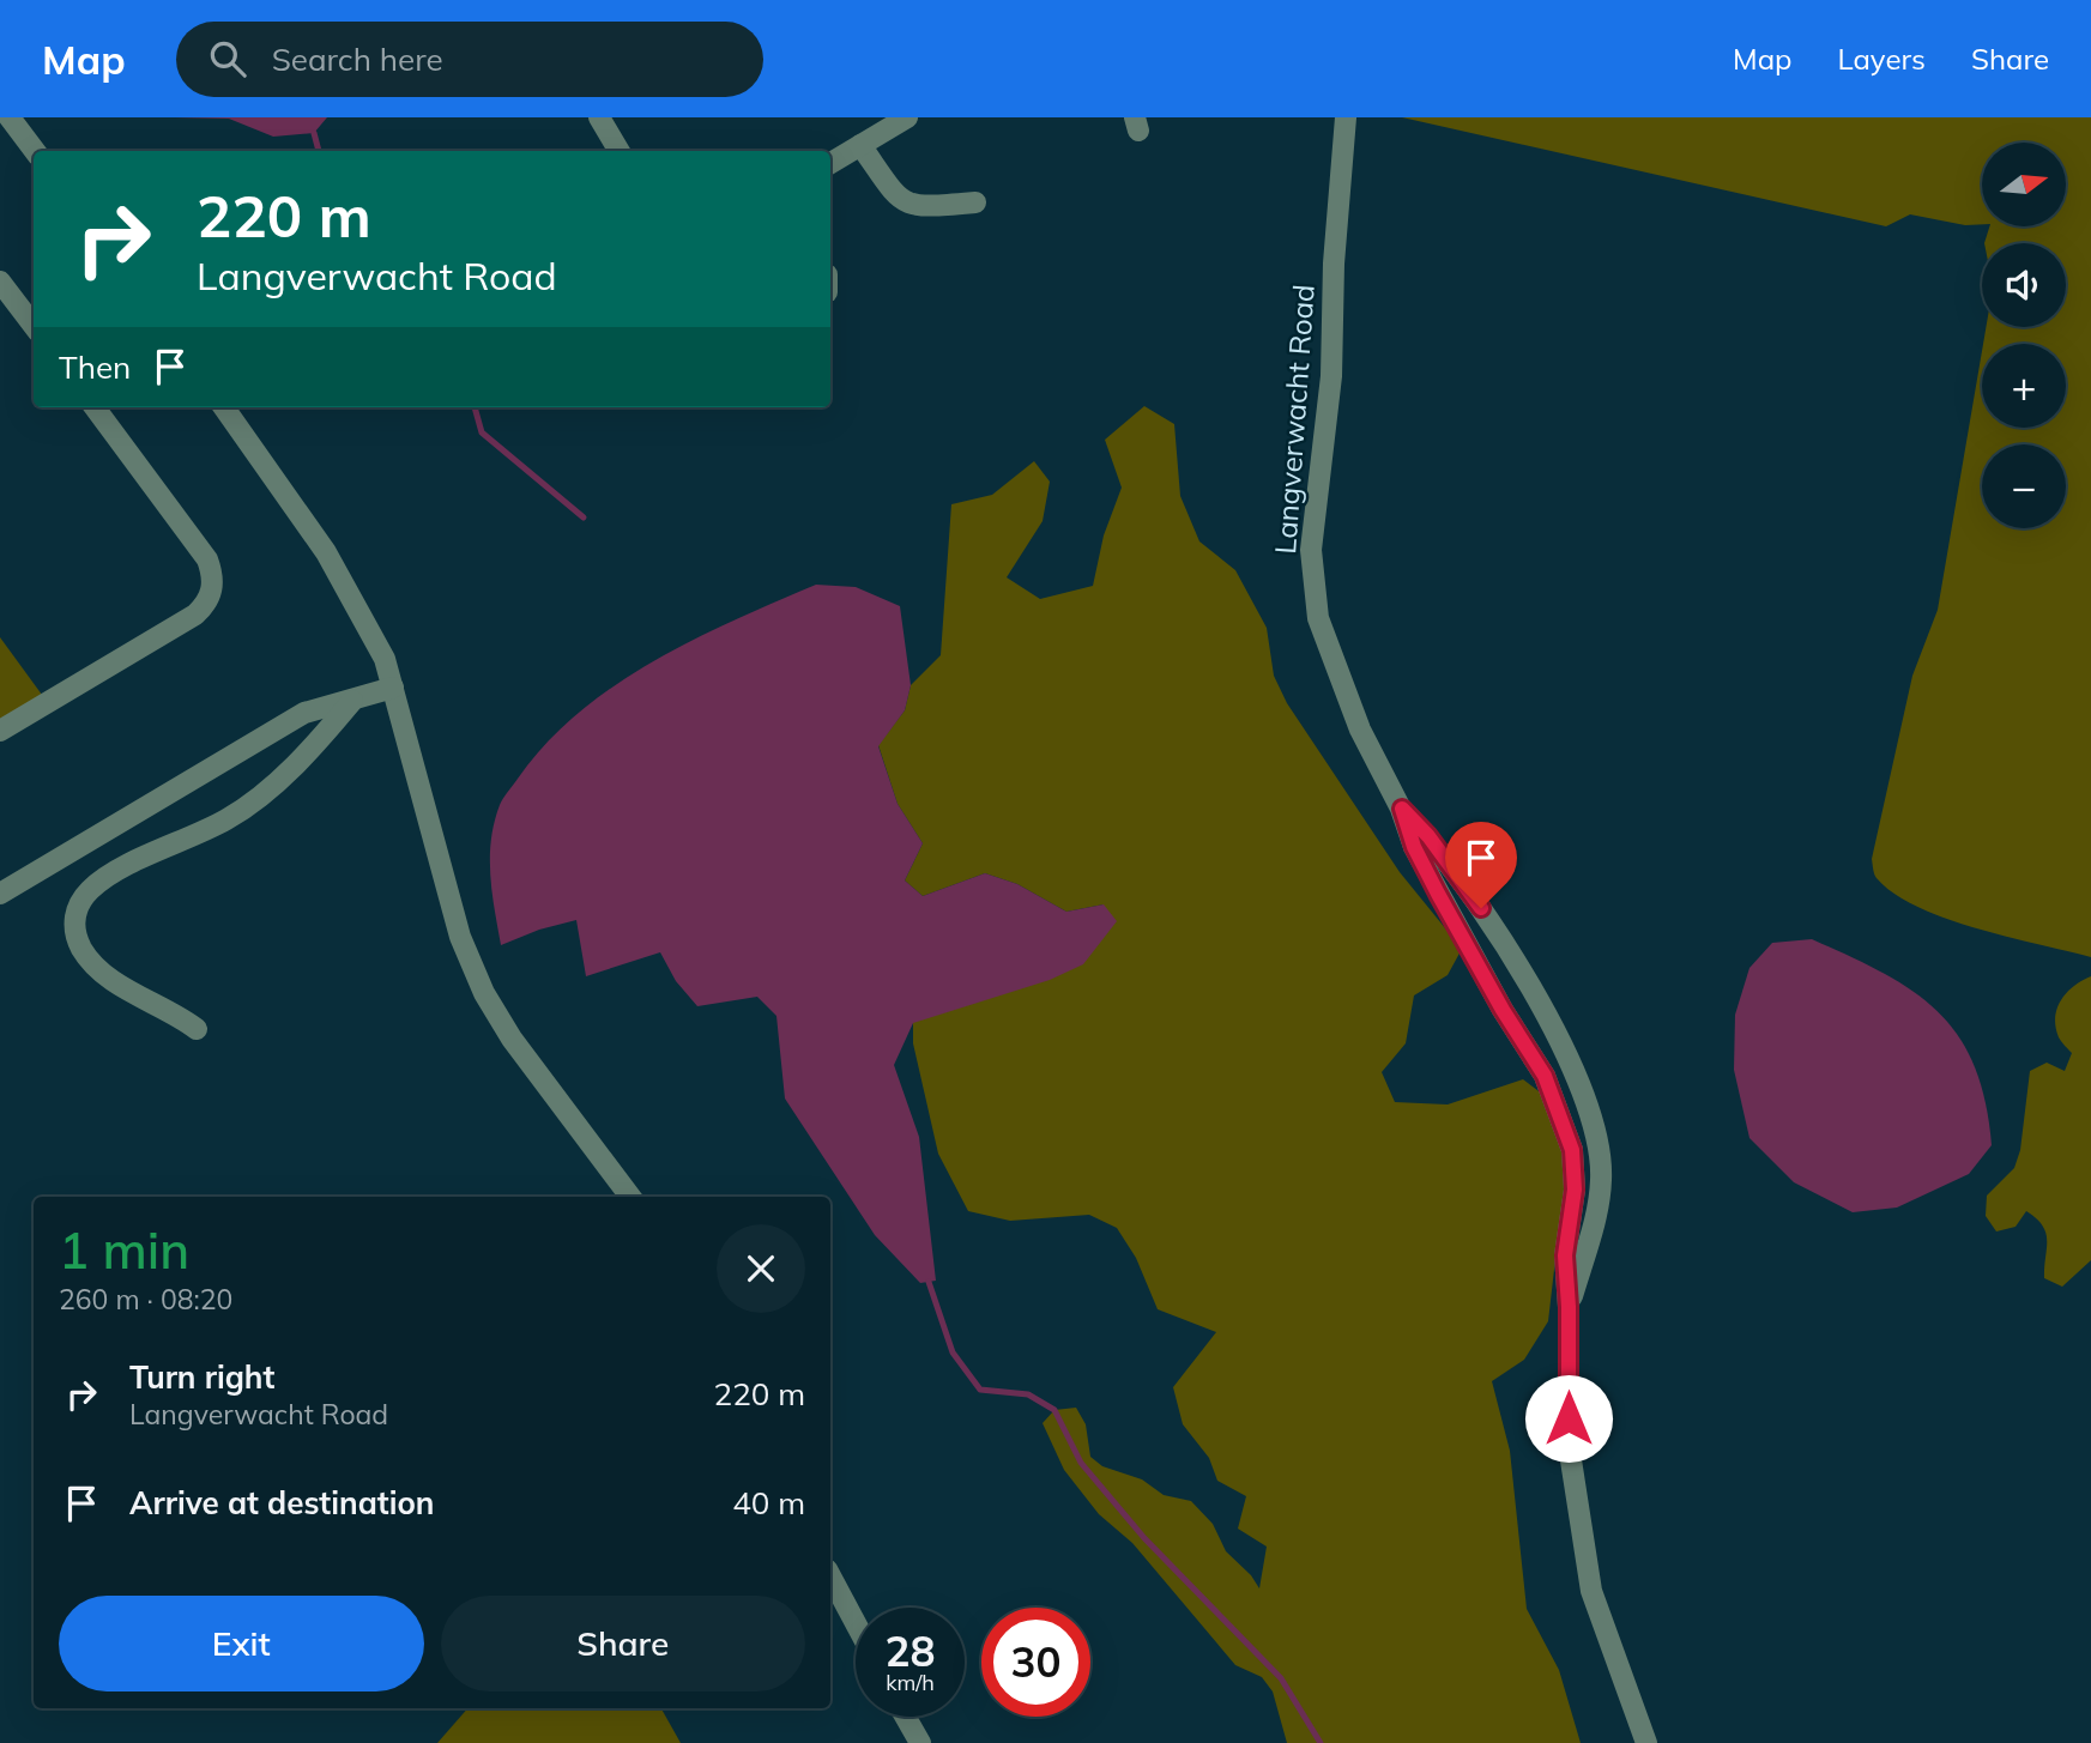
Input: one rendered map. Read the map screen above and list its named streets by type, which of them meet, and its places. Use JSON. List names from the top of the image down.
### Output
{
  "streets": {
    "street": ["Langverwacht Road"]
  },
  "north": "right",
  "page": {
    "header": "Map",
    "search": "Search here",
    "nav": ["Map", "Layers", "Share"],
    "map_buttons": ["+", "−"],
    "turn": ["220 m", "Langverwacht Road"],
    "then": "Then",
    "heading": ["1 min", "260 m · 08:20"],
    "list": [
      {
        "name": "Turn right",
        "note": "Langverwacht Road",
        "value": "220 m"
      },
      {
        "name": "Arrive at destination",
        "value": "40 m"
      }
    ],
    "buttons": ["Exit", "Share"],
    "speed": "28 km/h",
    "limit": "30"
  }
}
